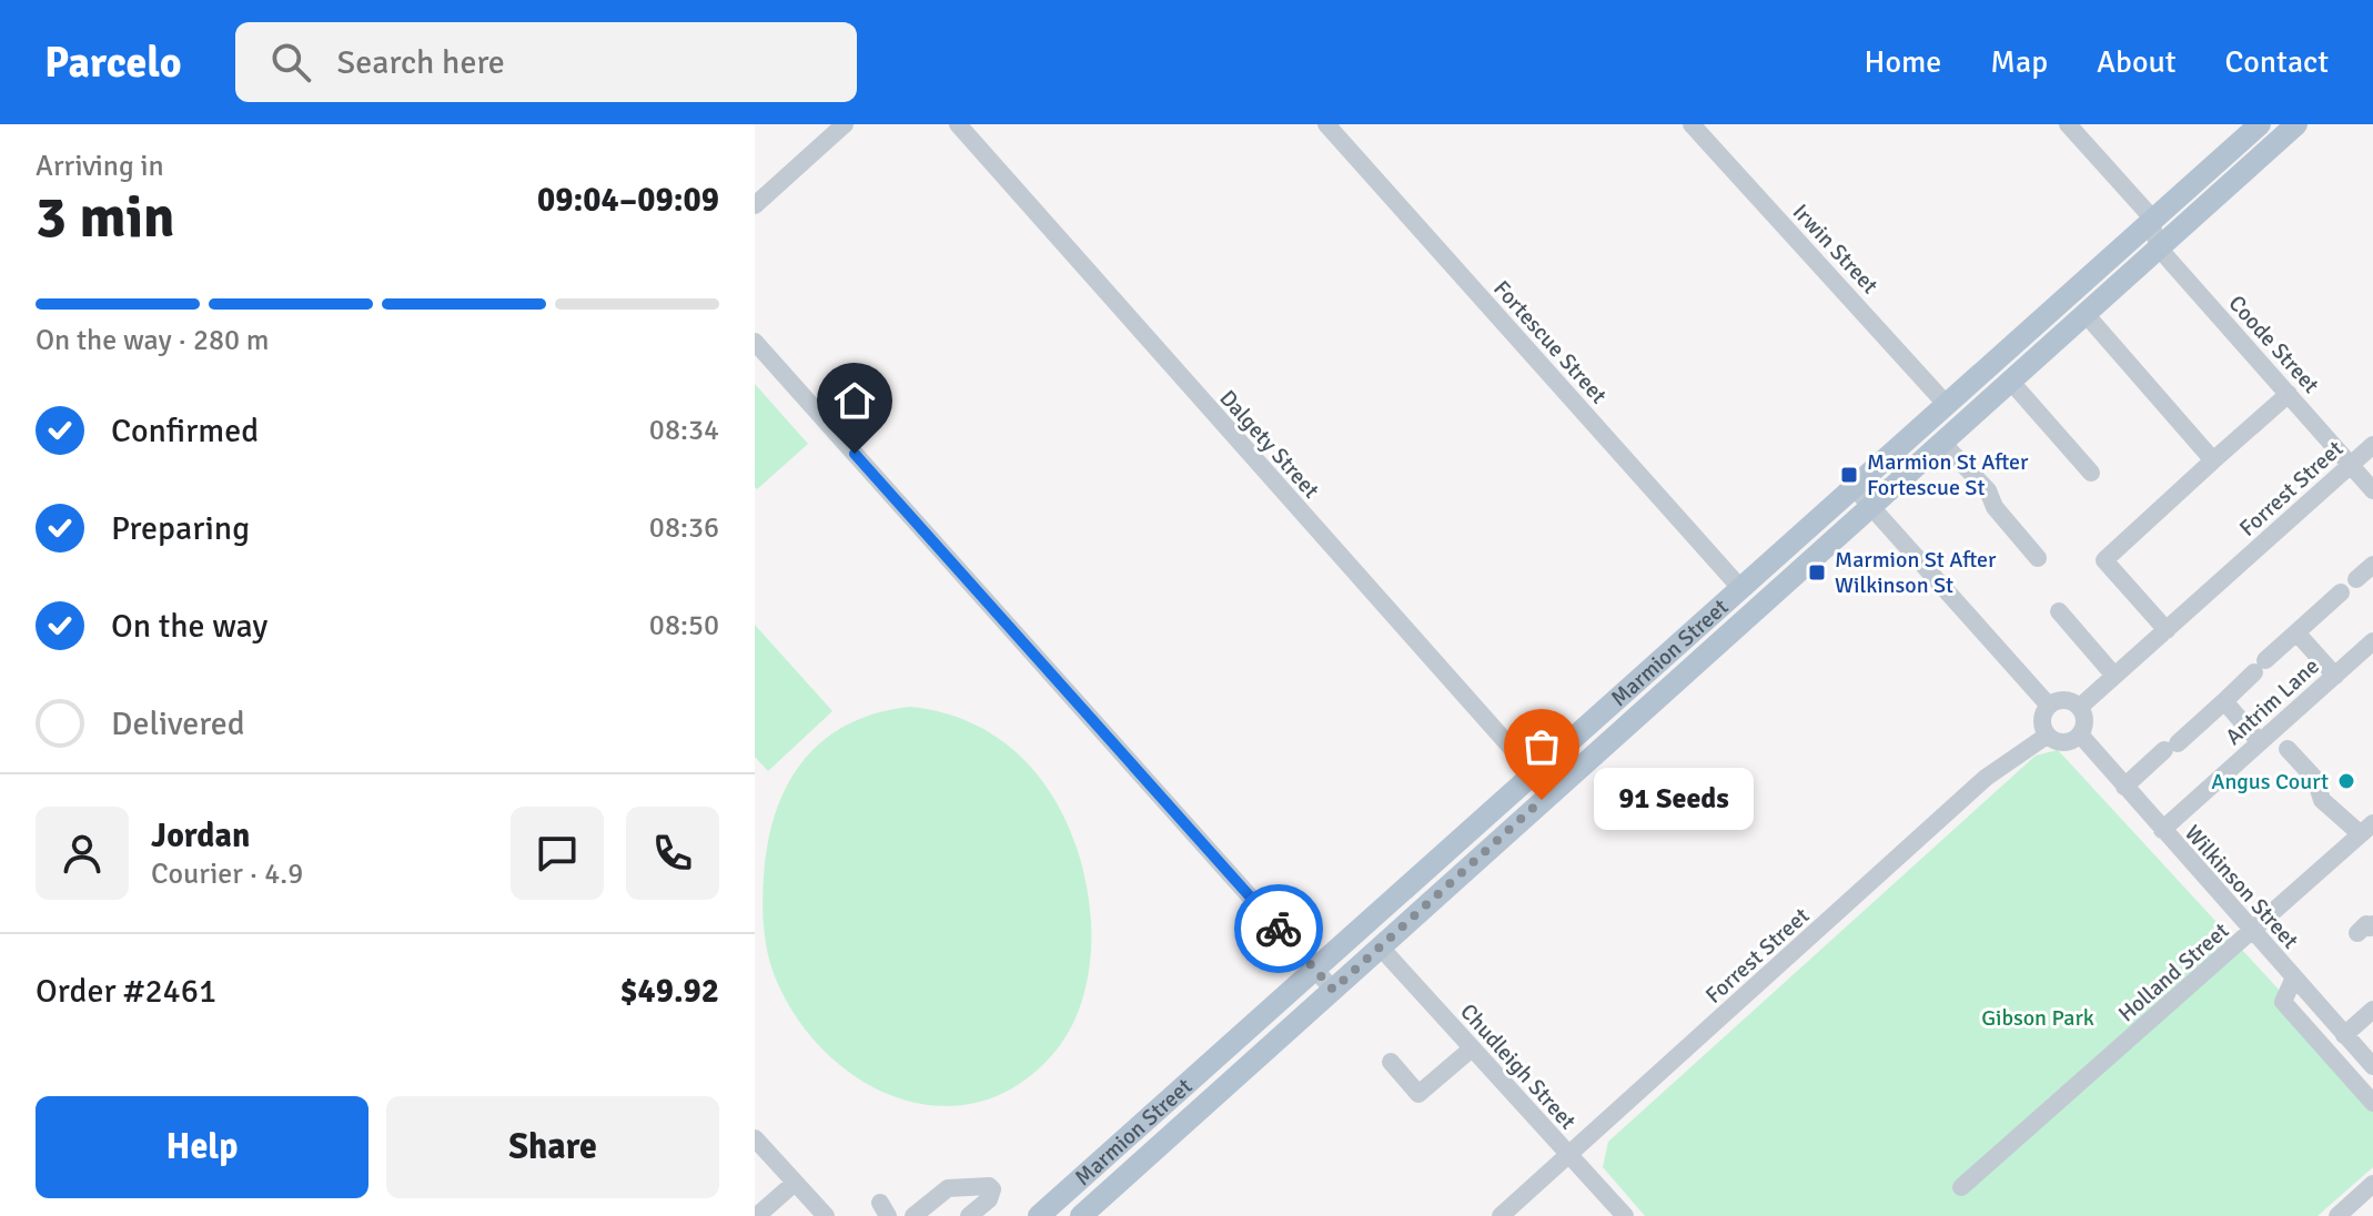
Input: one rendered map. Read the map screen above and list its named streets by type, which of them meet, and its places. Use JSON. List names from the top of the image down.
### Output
{
  "streets": {
    "main road": ["Marmion Street"],
    "street": [
      "Irwin Street",
      "Fortescue Street",
      "Coode Street",
      "Dalgety Street",
      "Forrest Street",
      "Antrim Lane",
      "Wilkinson Street",
      "Holland Street",
      "Chudleigh Street"
    ]
  },
  "crossings": [
    ["Irwin Street", "Marmion Street"],
    ["Fortescue Street", "Marmion Street"],
    ["Coode Street", "Forrest Street"],
    ["Coode Street", "Marmion Street"],
    ["Dalgety Street", "Marmion Street"],
    ["Forrest Street", "Wilkinson Street"],
    ["Forrest Street", "Chudleigh Street"],
    ["Marmion Street", "Chudleigh Street"],
    ["Antrim Lane", "Wilkinson Street"],
    ["Wilkinson Street", "Holland Street"]
  ],
  "parks": ["Gibson Park"],
  "places": {
    "transit": ["Marmion St After Fortescue St", "Marmion St After Wilkinson St"],
    "other": ["Angus Court", "91 Seeds"]
  },
  "page": {
    "header": "Parcelo",
    "search": "Search here",
    "nav": [
      "Home",
      "Map",
      "About",
      "Contact"
    ],
    "heading": ["3 min", "Arriving in", "09:04–09:09"],
    "panel": [
      "Jordan",
      "Courier · 4.9",
      "Order #2461",
      "$49.92"
    ],
    "bar": "On the way · 280 m",
    "list": [
      ["Confirmed", "08:34"],
      ["Preparing", "08:36"],
      ["On the way", "08:50"],
      "Delivered"
    ],
    "bubble": "91 Seeds",
    "buttons": ["Help", "Share"]
  }
}
